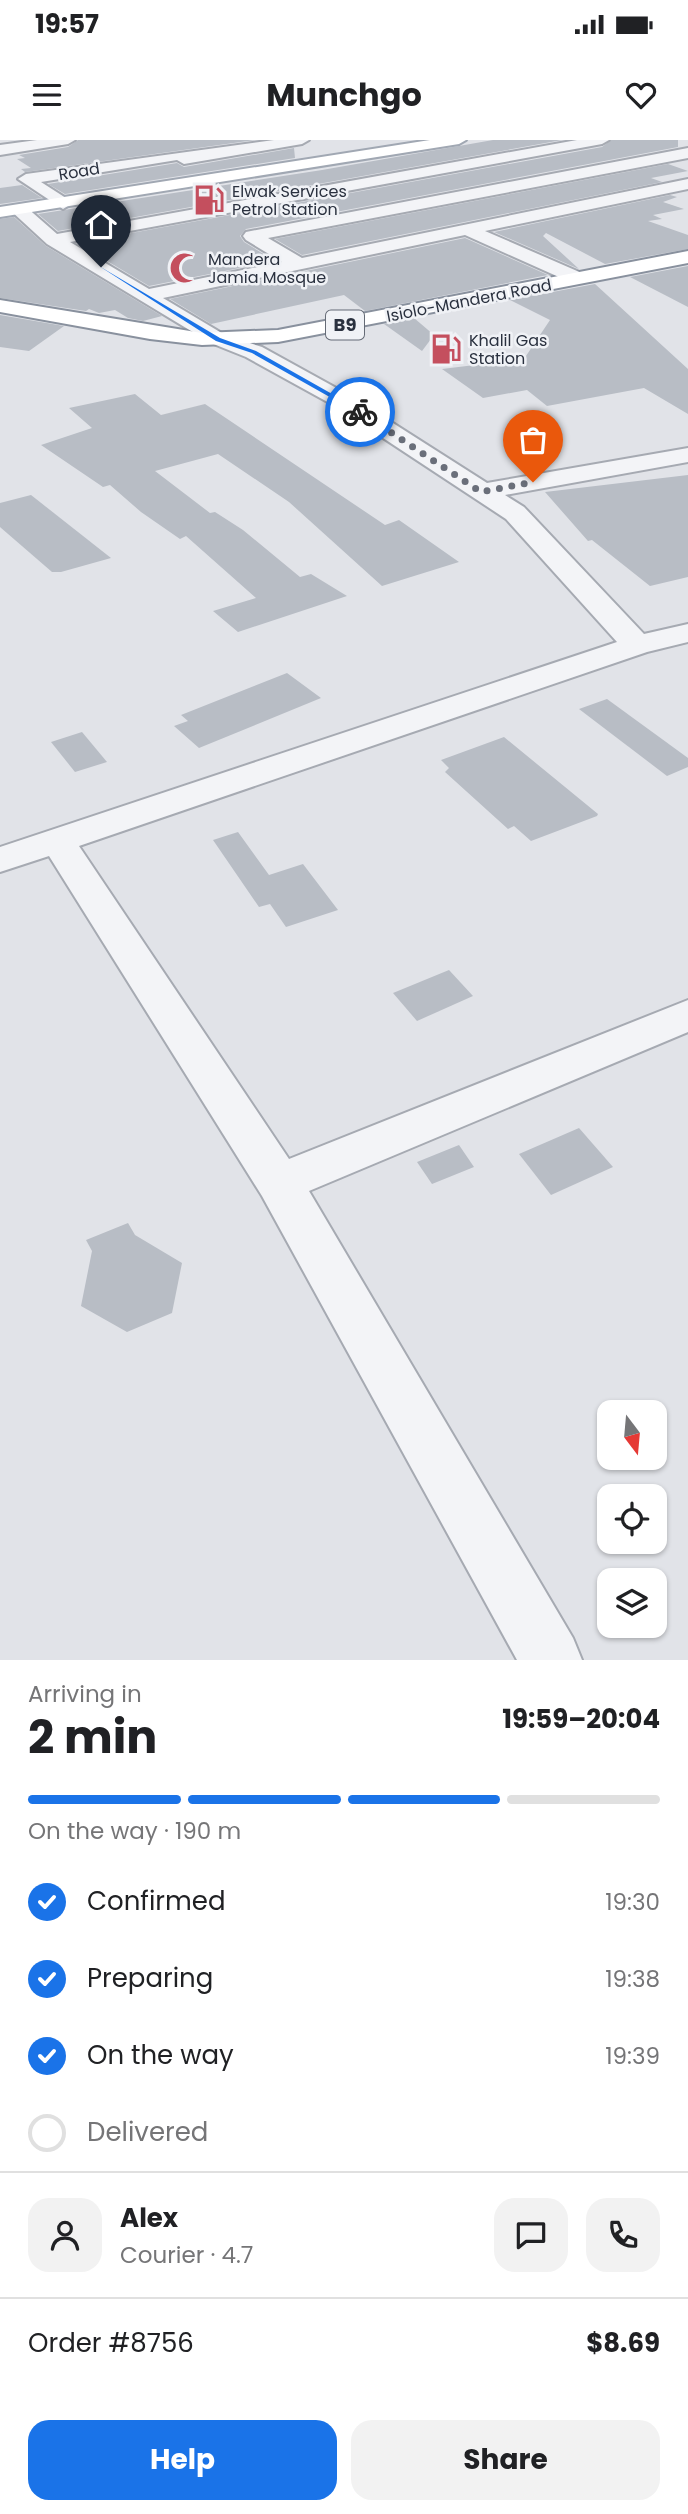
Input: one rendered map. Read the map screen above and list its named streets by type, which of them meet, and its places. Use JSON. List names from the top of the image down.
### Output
{
  "streets": {
    "main road": ["Isiolo-Mandera Road", "B9"],
    "street": ["Road"]
  },
  "places": {
    "fuel station": ["Elwak Services Petrol Station", "Khalil Gas Station"],
    "mosque": ["Mandera Jamia Mosque"]
  },
  "north": "bottom",
  "page": {
    "status": "19:57",
    "header": "Munchgo",
    "heading": ["2 min", "Arriving in", "19:59–20:04"],
    "panel": [
      "Alex",
      "Courier · 4.7",
      "Order #8756",
      "$8.69"
    ],
    "bar": "On the way · 190 m",
    "list": [
      ["Confirmed", "19:30"],
      ["Preparing", "19:38"],
      ["On the way", "19:39"],
      "Delivered"
    ],
    "buttons": ["Help", "Share"]
  }
}
